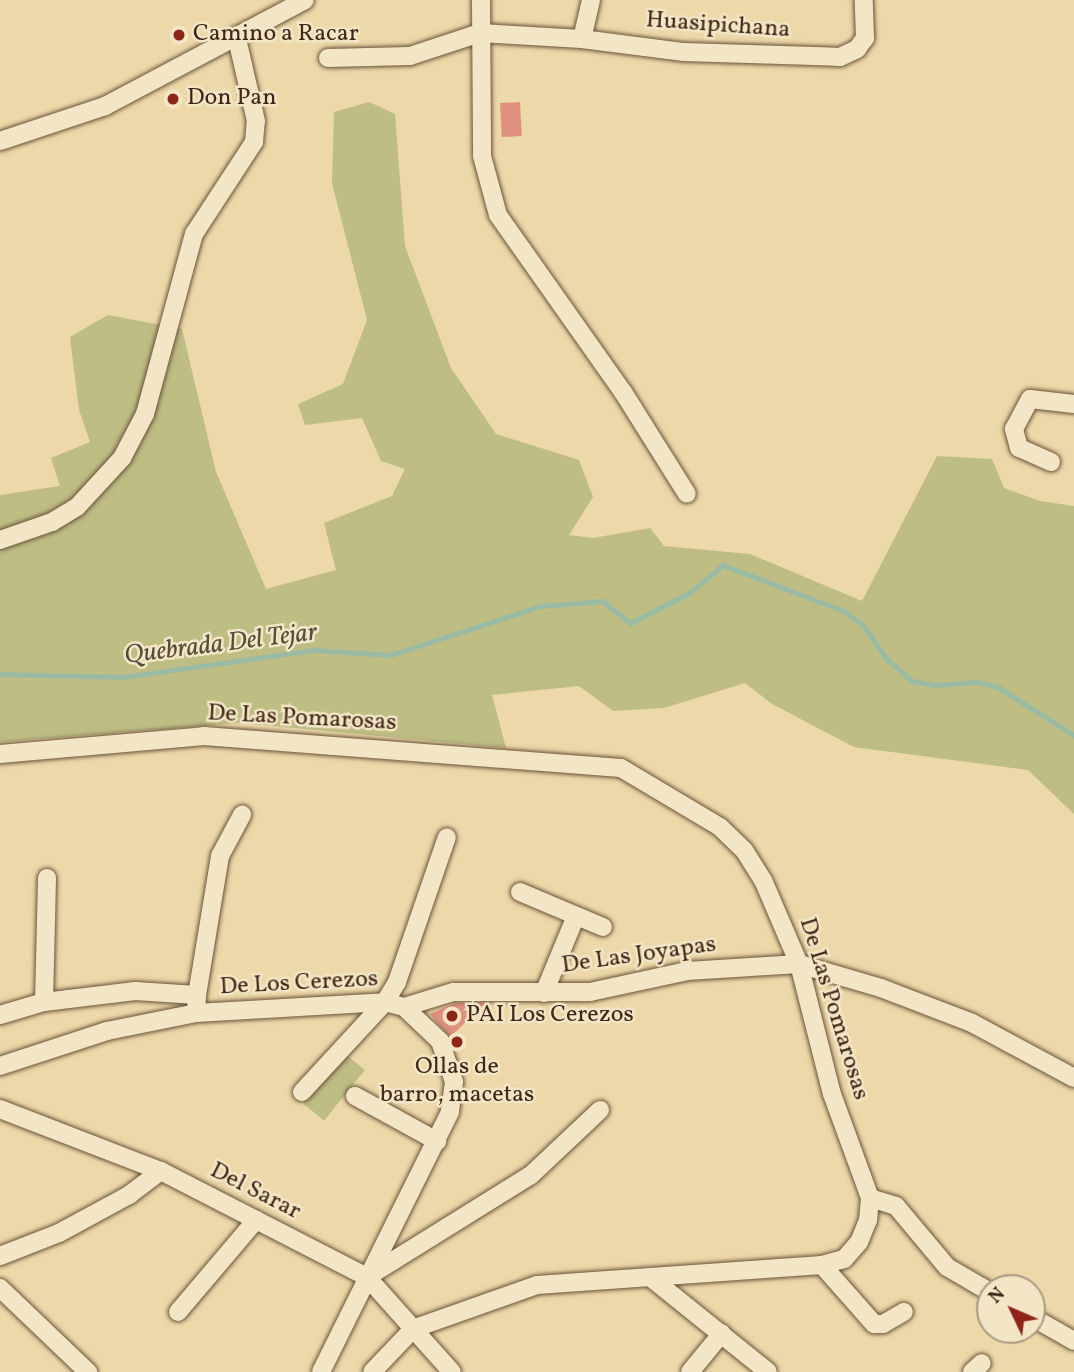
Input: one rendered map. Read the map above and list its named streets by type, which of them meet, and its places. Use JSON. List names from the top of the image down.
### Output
{
  "streets": {
    "street": [
      "Huasipichana",
      "De Las Pomarosas",
      "De Las Joyapas",
      "De Los Cerezos",
      "Del Sarar"
    ]
  },
  "crossings": [
    ["De Las Pomarosas", "De Las Joyapas"],
    ["De Las Joyapas", "De Los Cerezos"],
    ["De Los Cerezos", "Del Sarar"]
  ],
  "water": ["Quebrada Del Tejar"],
  "places": [
    "Camino a Racar",
    "Don Pan",
    "PAI Los Cerezos",
    "Ollas de barro, macetas"
  ],
  "north": "top left"
}
